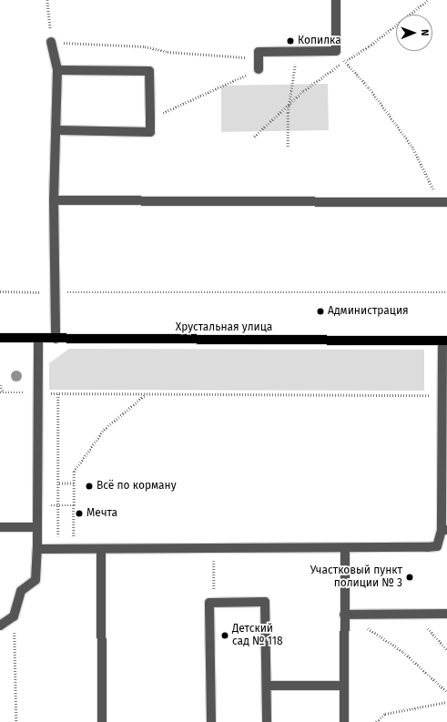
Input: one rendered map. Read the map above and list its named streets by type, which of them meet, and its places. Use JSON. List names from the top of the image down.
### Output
{
  "streets": {
    "main road": ["Хрустальная улица"]
  },
  "places": [
    "Копилка",
    "Администрация",
    "Всё по корману",
    "Мечта",
    "Участковый пункт полиции № 3",
    "Детский сад № 118"
  ],
  "north": "right"
}
